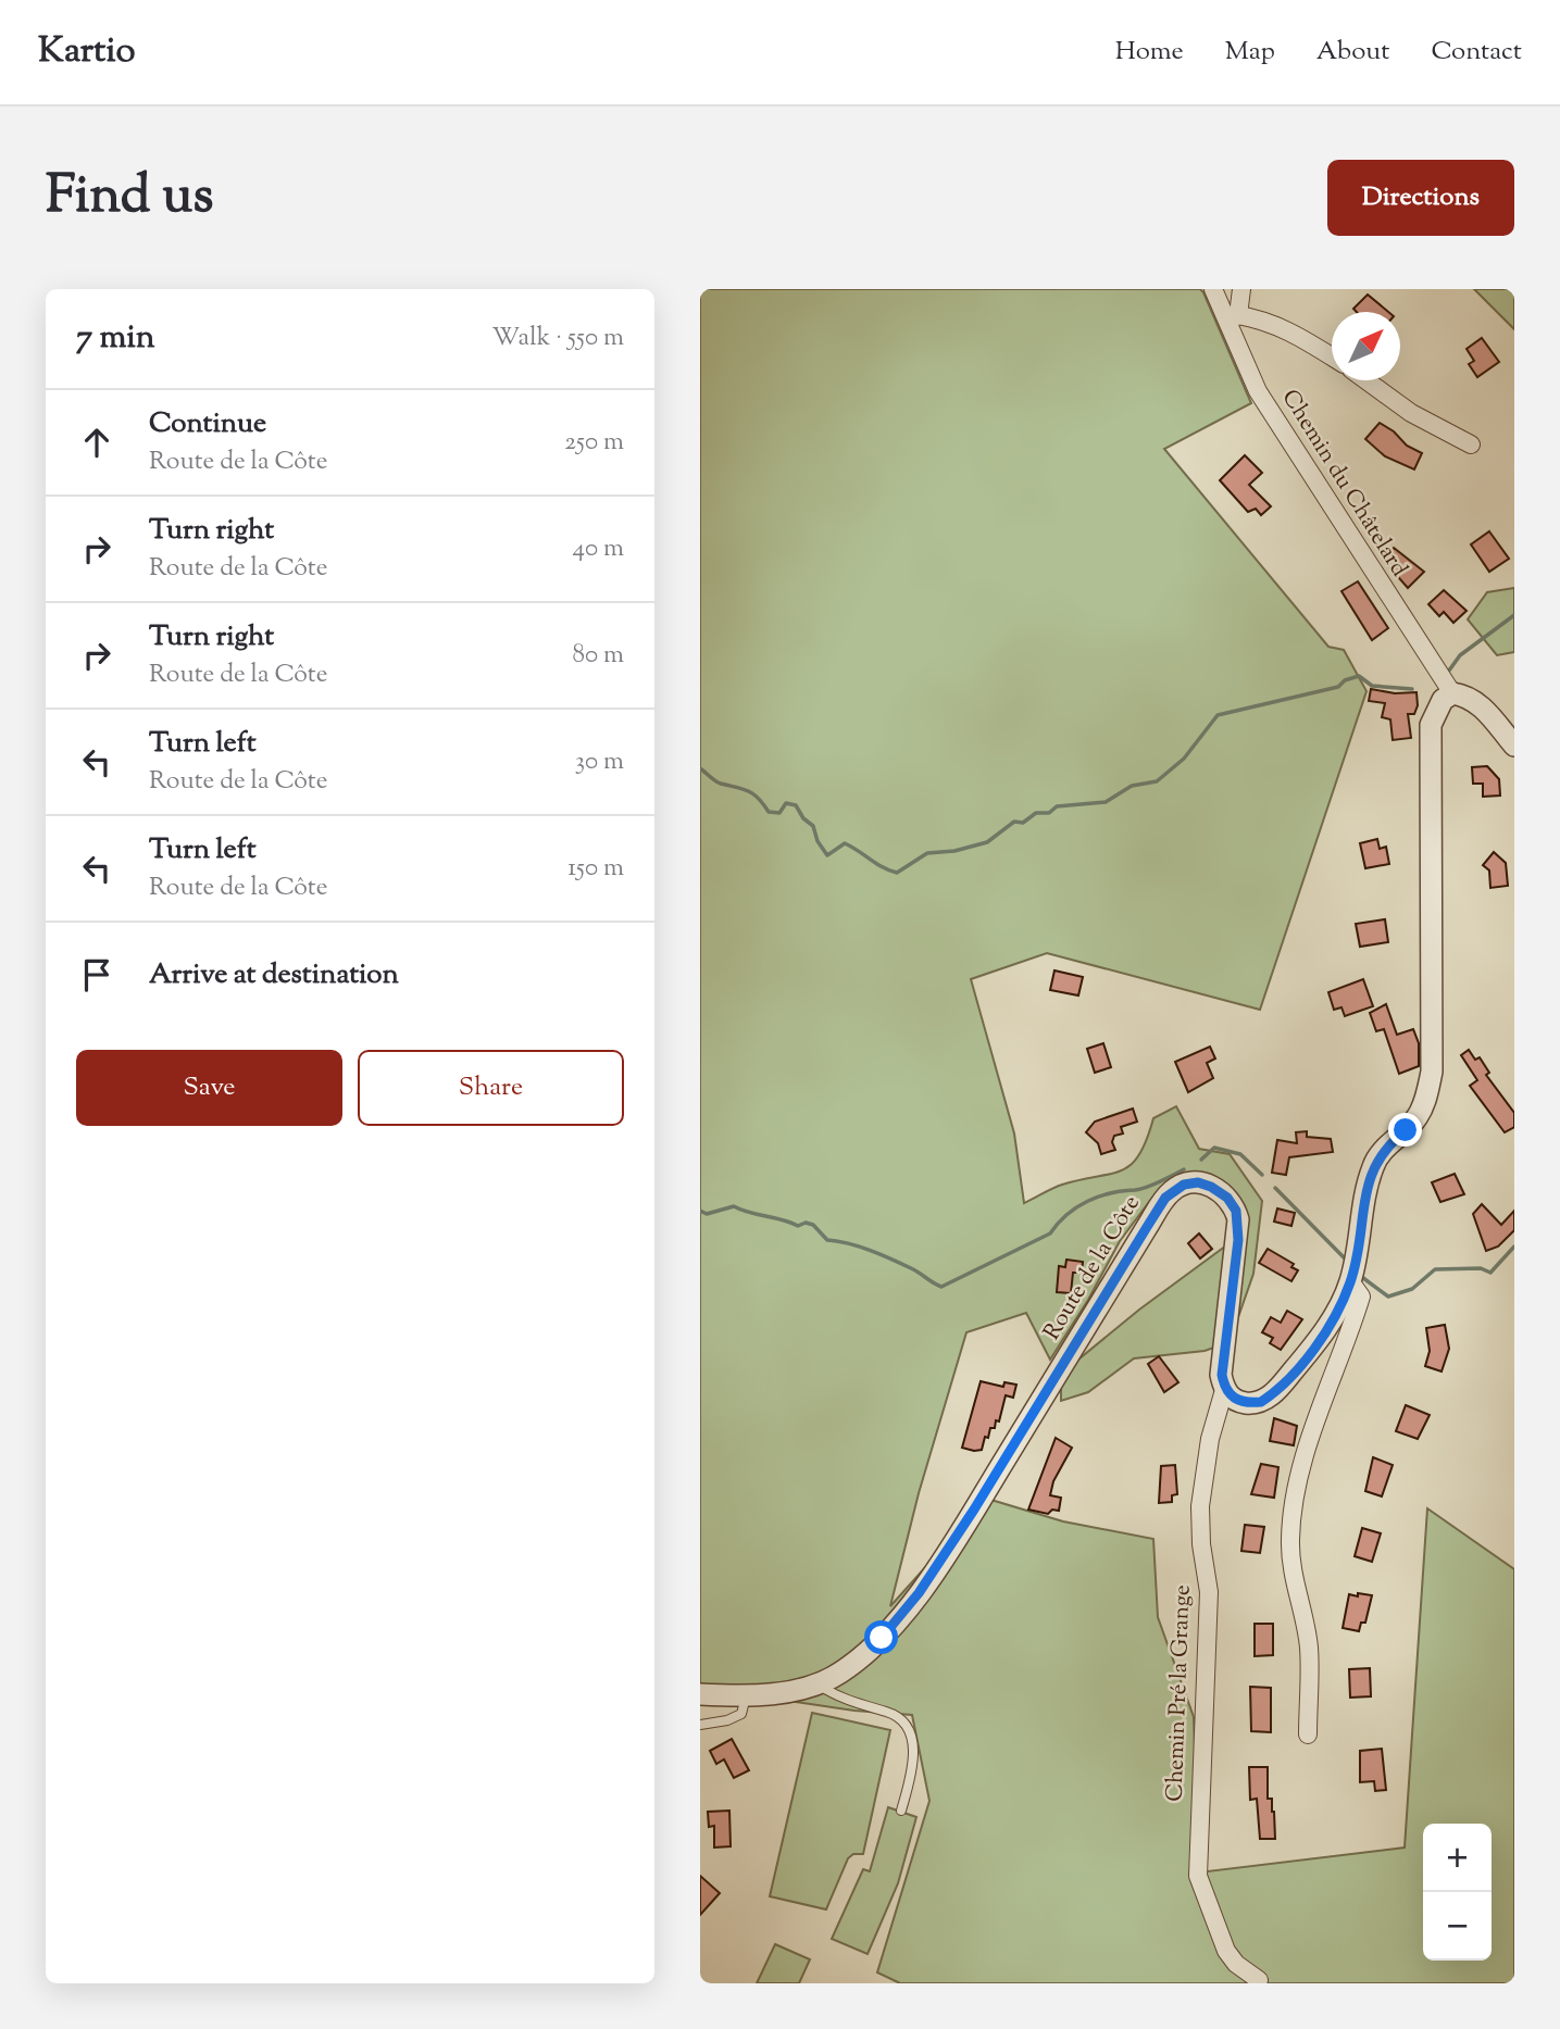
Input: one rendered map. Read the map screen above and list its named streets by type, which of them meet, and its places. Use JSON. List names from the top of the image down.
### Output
{
  "streets": {
    "street": ["Chemin du Châtelard", "Route de la Côte", "Chemin Pré la Grange"]
  },
  "crossings": [
    ["Route de la Côte", "Chemin Pré la Grange"]
  ],
  "north": "top right",
  "page": {
    "header": "Kartio",
    "nav": [
      "Home",
      "Map",
      "About",
      "Contact"
    ],
    "title": "Find us",
    "buttons": [
      "Directions",
      ["Save", "Share"]
    ],
    "heading": ["7 min", "Walk · 550 m"],
    "list": [
      ["Continue", "Route de la Côte", "250 m"],
      ["Turn right", "Route de la Côte", "40 m"],
      ["Turn right", "Route de la Côte", "80 m"],
      ["Turn left", "Route de la Côte", "30 m"],
      ["Turn left", "Route de la Côte", "150 m"],
      "Arrive at destination"
    ],
    "map_buttons": ["+", "−"]
  }
}
